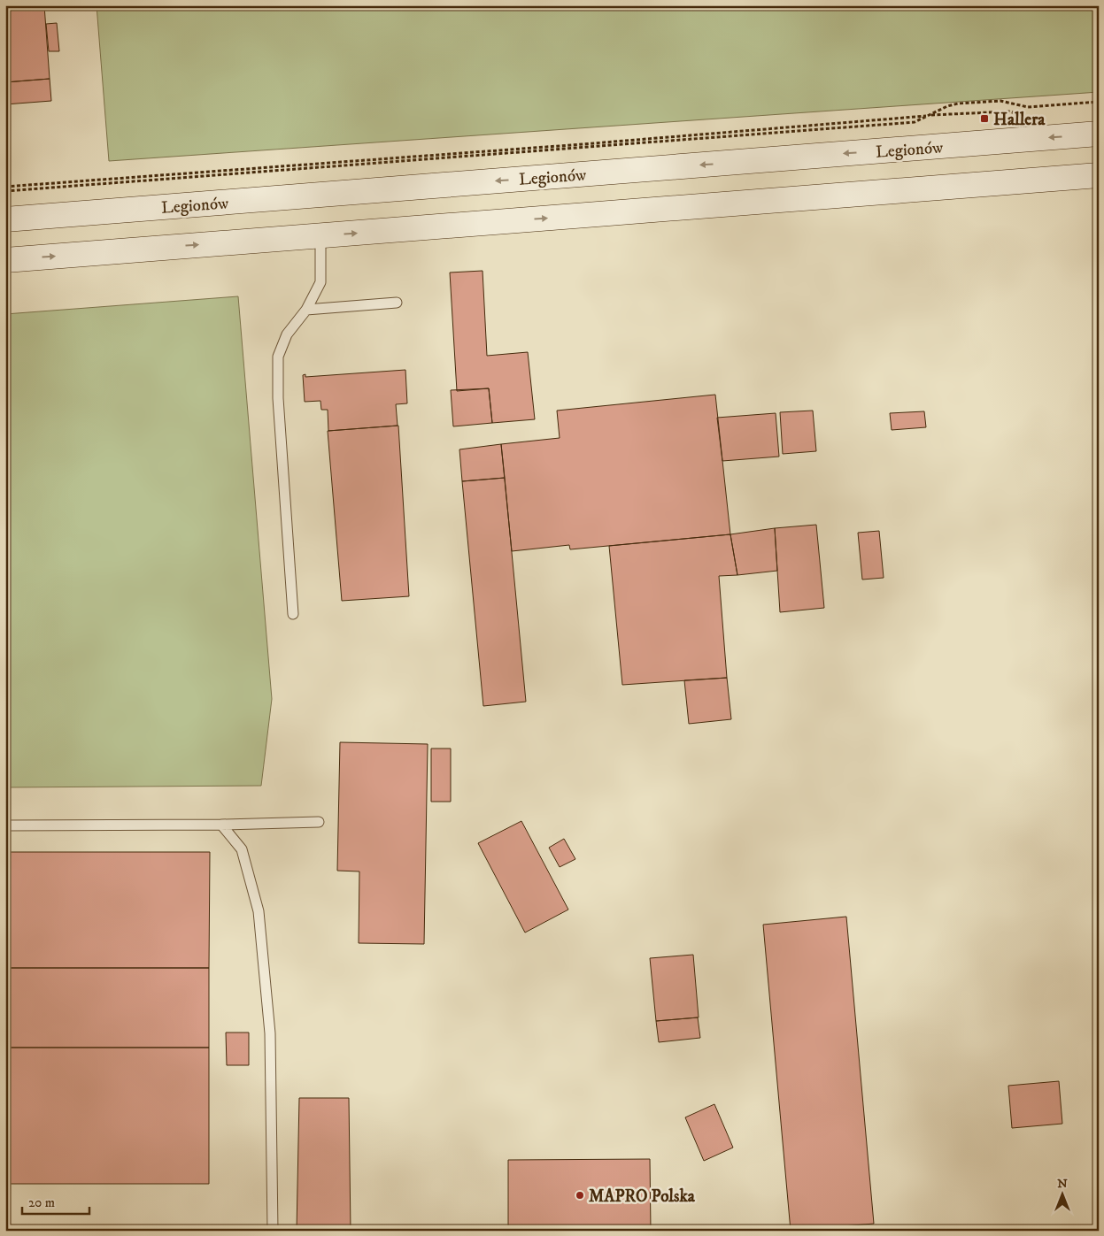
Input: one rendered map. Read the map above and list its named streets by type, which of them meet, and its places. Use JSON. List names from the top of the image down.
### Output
{
  "streets": {
    "street": ["Legionów"]
  },
  "places": {
    "transit": ["Hallera"],
    "other": ["MAPRO Polska"]
  },
  "scale_bar": "20 m",
  "north": "top"
}
